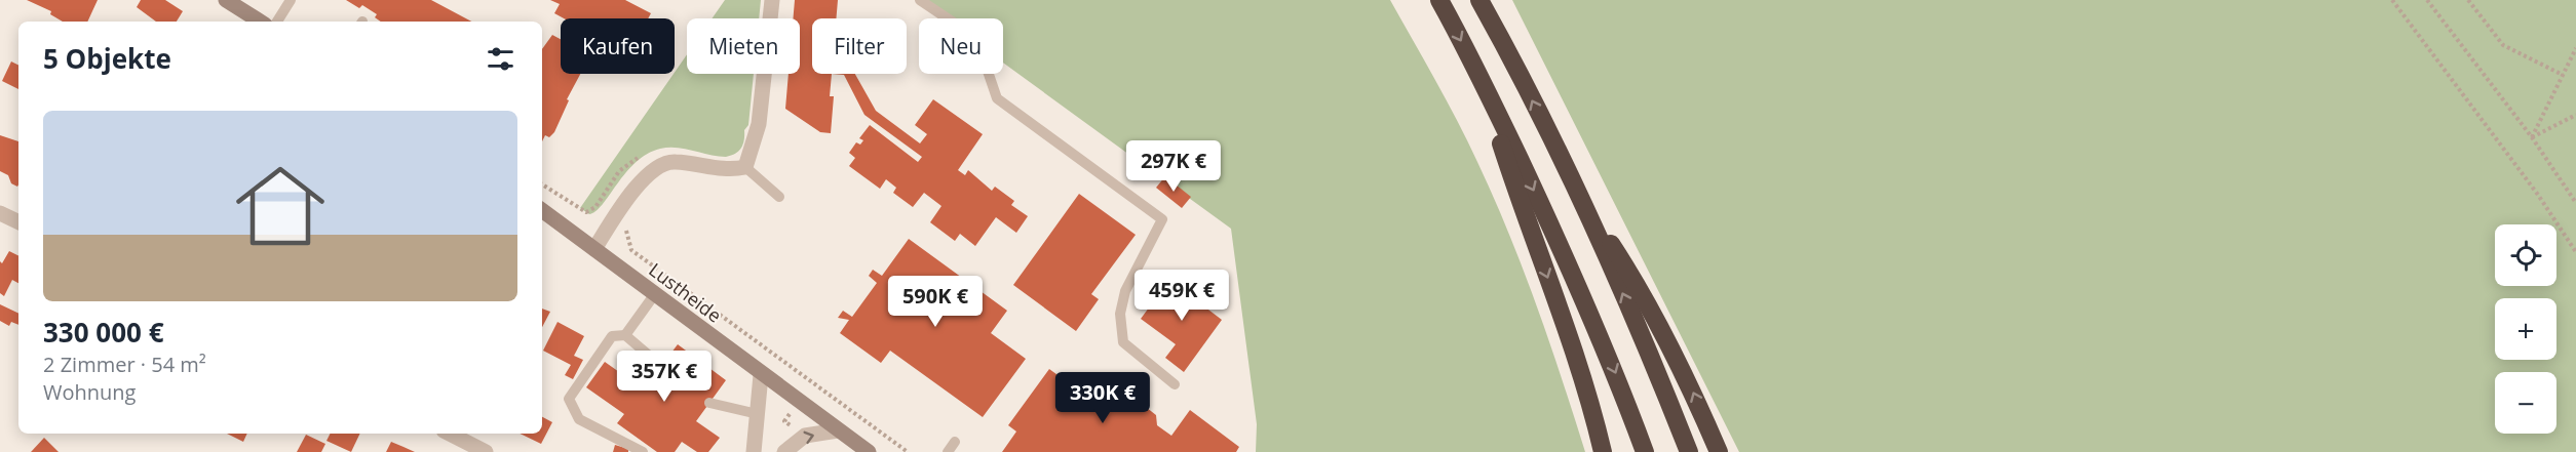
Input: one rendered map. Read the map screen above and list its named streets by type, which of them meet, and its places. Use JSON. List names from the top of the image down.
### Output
{
  "streets": {
    "main road": ["Lustheide"]
  },
  "page": {
    "chip": [
      "Kaufen",
      "Mieten",
      "Filter",
      "Neu"
    ],
    "heading": "5 Objekte",
    "list": [
      {
        "name": "330 000 €",
        "note": "2 Zimmer · 54 m² · Wohnung"
      }
    ],
    "price": [
      "297K €",
      "459K €",
      "590K €",
      "357K €",
      "330K €"
    ],
    "map_buttons": ["+", "−"]
  }
}
